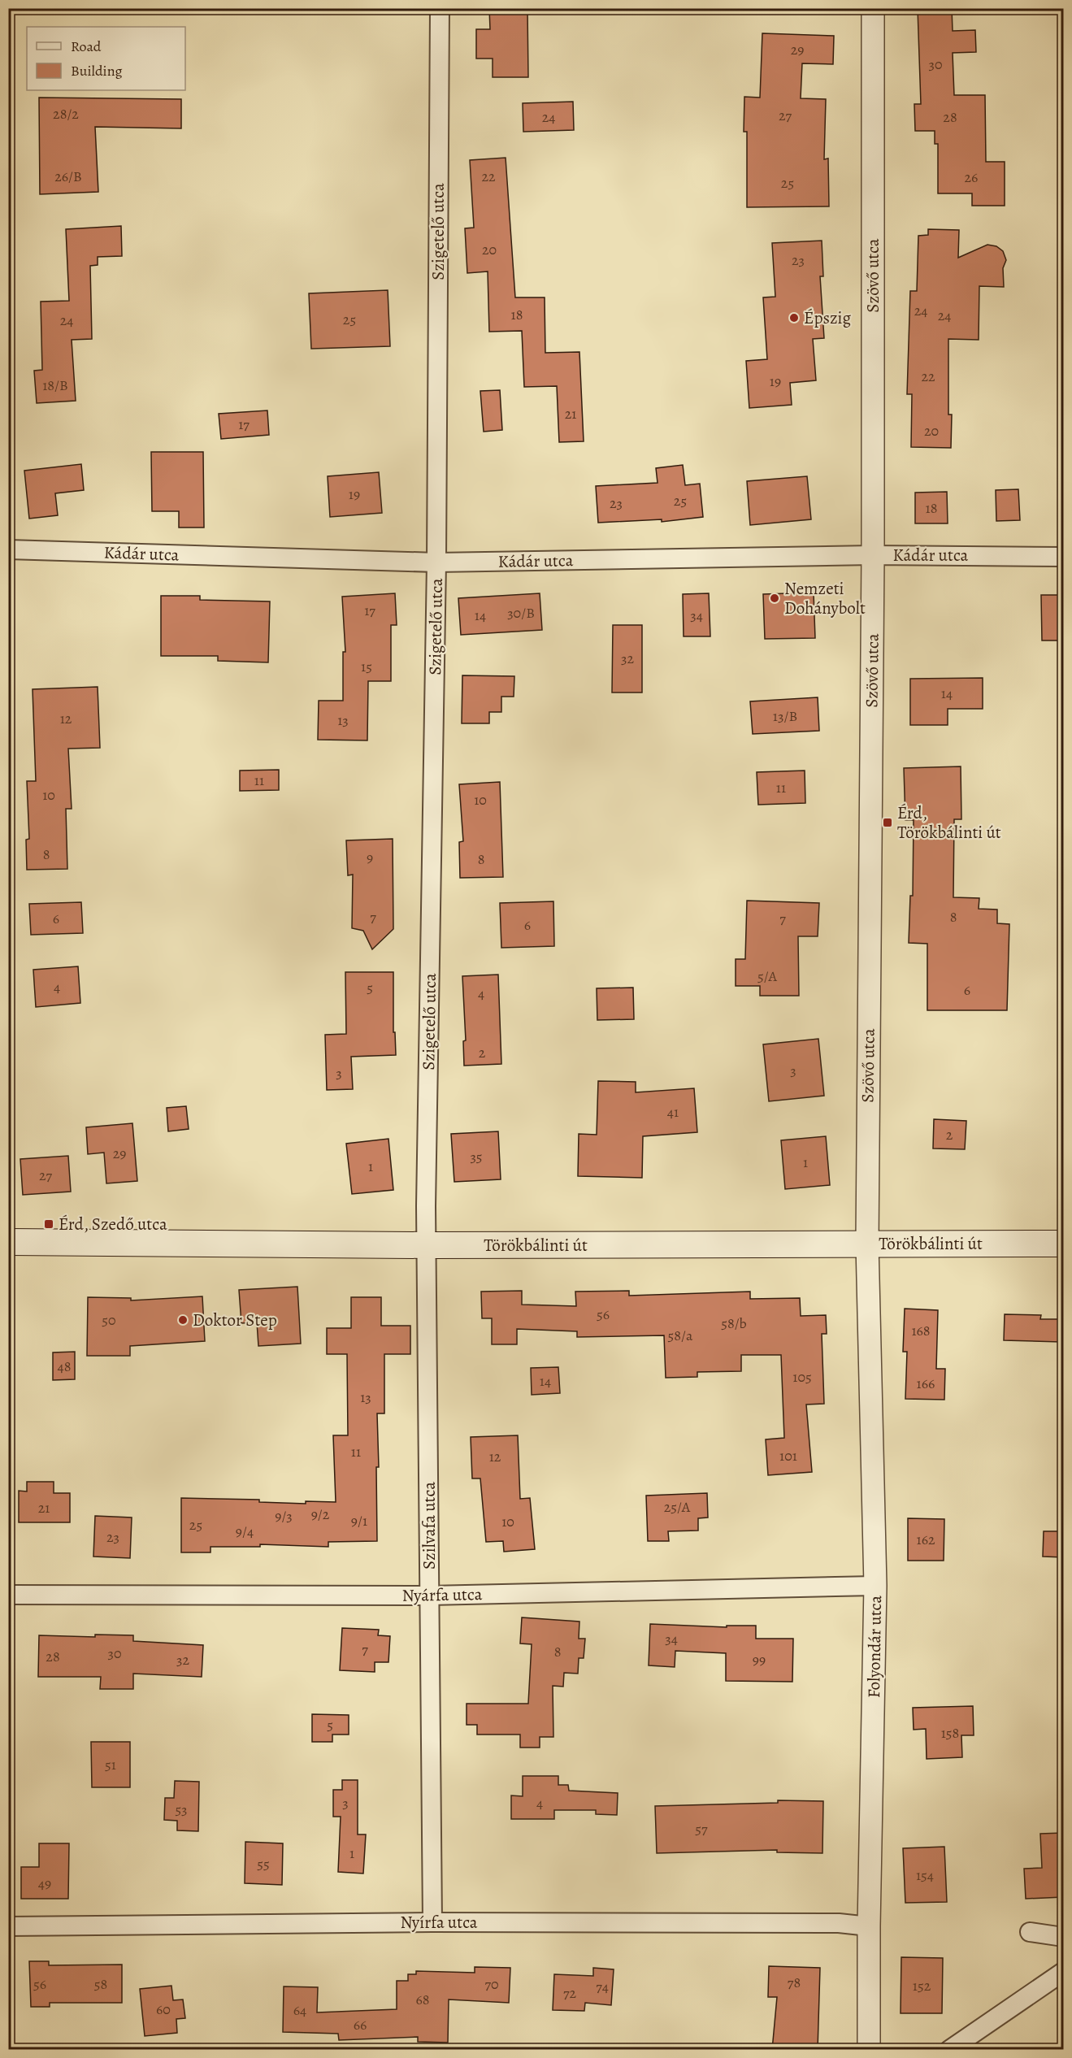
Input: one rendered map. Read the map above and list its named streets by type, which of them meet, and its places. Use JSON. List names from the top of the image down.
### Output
{
  "streets": {
    "main road": ["Törökbálinti út"],
    "street": [
      "Szigetelő utca",
      "Szövő utca",
      "Kádár utca",
      "Szilvafa utca",
      "Nyárfa utca",
      "Folyondár utca",
      "Nyírfa utca"
    ]
  },
  "crossings": [
    ["Szigetelő utca", "Kádár utca"],
    ["Szigetelő utca", "Törökbálinti út"],
    ["Szigetelő utca", "Szilvafa utca"],
    ["Szövő utca", "Kádár utca"],
    ["Szövő utca", "Törökbálinti út"],
    ["Szövő utca", "Folyondár utca"],
    ["Törökbálinti út", "Szilvafa utca"],
    ["Törökbálinti út", "Folyondár utca"],
    ["Szilvafa utca", "Nyárfa utca"],
    ["Szilvafa utca", "Nyírfa utca"],
    ["Nyárfa utca", "Folyondár utca"],
    ["Folyondár utca", "Nyírfa utca"]
  ],
  "places": {
    "other": ["Épszig", "Nemzeti Dohánybolt", "Doktor Step"],
    "transit": ["Érd, Törökbálinti út", "Érd, Szedő utca"]
  },
  "house_numbers": [
    "29",
    "30",
    "28/2",
    "27",
    "24",
    "28",
    "26/B",
    "22",
    "26",
    "25",
    "20",
    "23",
    "24",
    "18",
    "24",
    "25",
    "24",
    "22",
    "19",
    "18/B",
    "21",
    "17",
    "20",
    "19",
    "25",
    "23",
    "18",
    "17",
    "30/B",
    "14",
    "34",
    "32",
    "15",
    "14",
    "13/B",
    "12",
    "13",
    "11",
    "11",
    "10",
    "10",
    "8",
    "9",
    "8",
    "7",
    "8",
    "6",
    "7",
    "6",
    "5/A",
    "4",
    "5",
    "6",
    "4",
    "2",
    "3",
    "3",
    "41",
    "2",
    "29",
    "35",
    "1",
    "1",
    "27",
    "56",
    "50",
    "58/b",
    "168",
    "58/a",
    "48",
    "105",
    "14",
    "166",
    "13",
    "11",
    "101",
    "12",
    "25/A",
    "21",
    "9/2",
    "9/3",
    "9/1",
    "10",
    "25",
    "9/4",
    "23",
    "162",
    "34",
    "7",
    "8",
    "30",
    "28",
    "32",
    "99",
    "5",
    "158",
    "51",
    "3",
    "4",
    "53",
    "57",
    "1",
    "55",
    "154",
    "49",
    "78",
    "56",
    "58",
    "70",
    "152",
    "74",
    "72",
    "68",
    "60",
    "64",
    "66"
  ],
  "legend": ["Road", "Building"]
}
